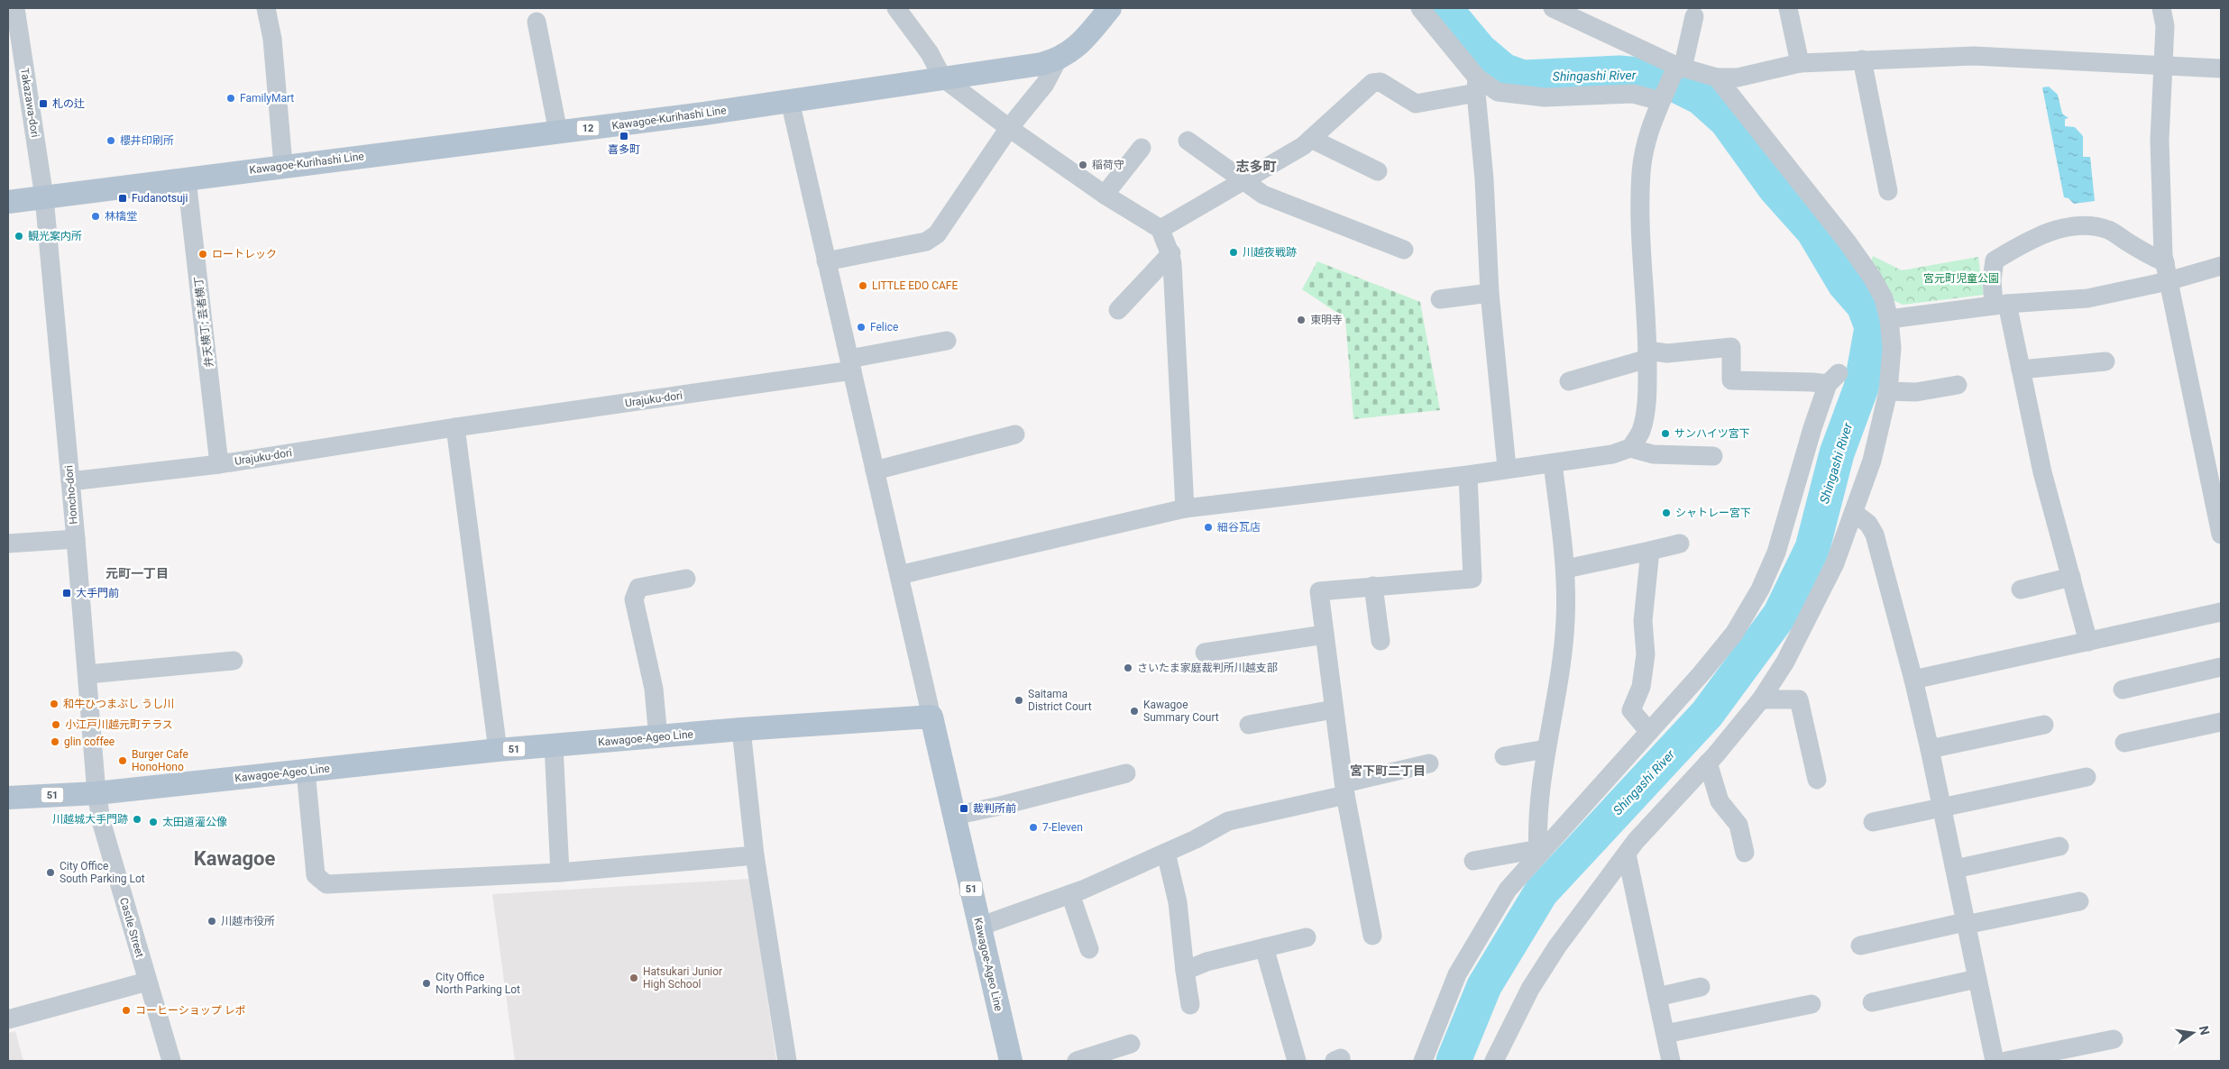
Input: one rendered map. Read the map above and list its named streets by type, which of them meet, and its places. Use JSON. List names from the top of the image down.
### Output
{
  "streets": {
    "main road": [
      "Kawagoe-Kurihashi Line",
      "12",
      "Kawagoe-Ageo Line",
      "51"
    ],
    "street": [
      "Takazawa-dori",
      "弁天横丁; 芸者横丁",
      "Urajuku-dori",
      "Honcho-dori",
      "Castle Street"
    ]
  },
  "crossings": [
    ["Takazawa-dori", "Kawagoe-Kurihashi Line"],
    ["Takazawa-dori", "12"],
    ["Takazawa-dori", "Honcho-dori"],
    ["Kawagoe-Kurihashi Line", "12"],
    ["Kawagoe-Kurihashi Line", "弁天横丁; 芸者横丁"],
    ["Kawagoe-Kurihashi Line", "Honcho-dori"],
    ["12", "Honcho-dori"],
    ["弁天横丁; 芸者横丁", "Urajuku-dori"],
    ["Urajuku-dori", "Honcho-dori"],
    ["Honcho-dori", "Kawagoe-Ageo Line"],
    ["Honcho-dori", "Castle Street"],
    ["Kawagoe-Ageo Line", "Castle Street"]
  ],
  "districts": [
    "志多町",
    "元町一丁目",
    "宮下町二丁目",
    "Kawagoe"
  ],
  "water": ["Shingashi River"],
  "parks": ["宮元町児童公園"],
  "places": {
    "other": [
      "FamilyMart",
      "櫻井印刷所",
      "稲荷守",
      "林檎堂",
      "観光案内所",
      "川越夜戦跡",
      "ロートレック",
      "LITTLE EDO CAFE",
      "東明寺",
      "Felice",
      "サンハイツ宮下",
      "シャトレー宮下",
      "細谷瓦店",
      "さいたま家庭裁判所川越支部",
      "Saitama District Court",
      "和牛ひつまぶし うし川",
      "Kawagoe Summary Court",
      "小江戸川越元町テラス",
      "glin coffee",
      "Burger Cafe HonoHono",
      "川越城大手門跡",
      "太田道灌公像",
      "7-Eleven",
      "City Office South Parking Lot",
      "川越市役所",
      "Hatsukari Junior High School",
      "City Office North Parking Lot",
      "コーヒーショップ レポ"
    ],
    "transit": [
      "札の辻",
      "喜多町",
      "Fudanotsuji",
      "大手門前",
      "裁判所前"
    ]
  },
  "north": "right"
}
